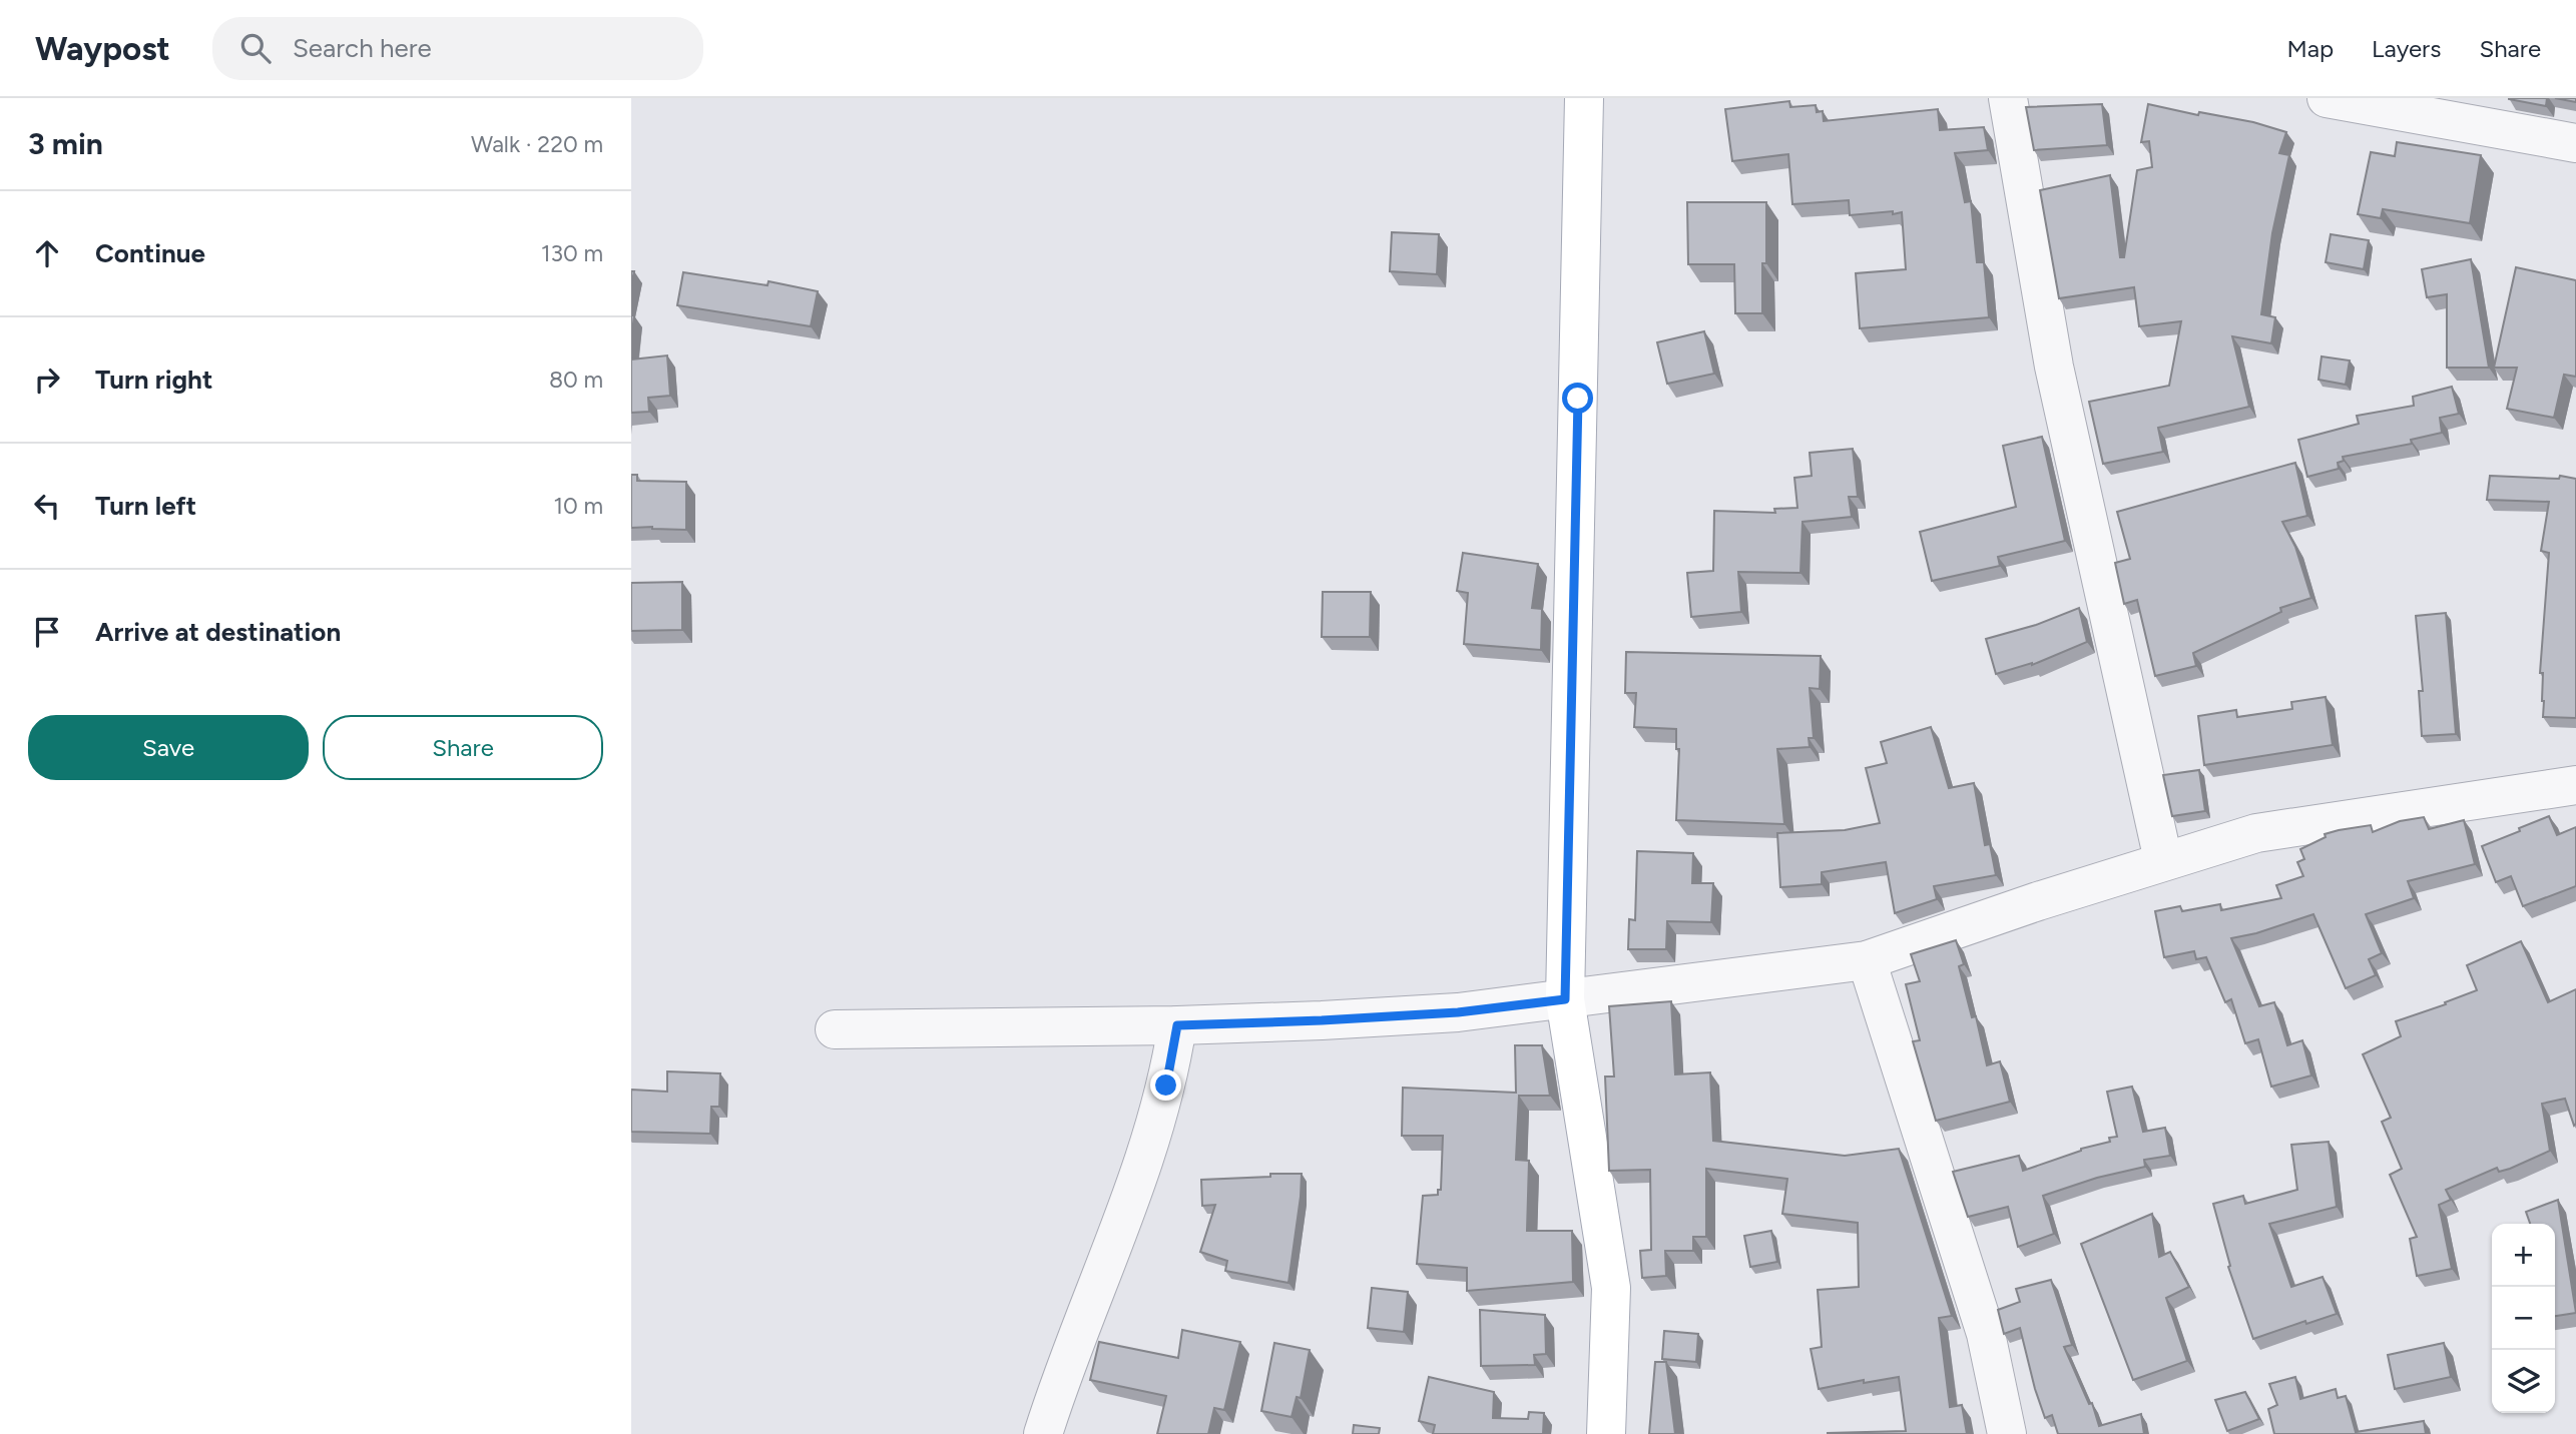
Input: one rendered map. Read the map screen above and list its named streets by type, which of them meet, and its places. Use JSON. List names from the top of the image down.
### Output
{
  "page": {
    "header": "Waypost",
    "search": "Search here",
    "nav": ["Map", "Layers", "Share"],
    "heading": ["3 min", "Walk · 220 m"],
    "list": [
      ["Continue", "130 m"],
      ["Turn right", "80 m"],
      ["Turn left", "10 m"],
      "Arrive at destination"
    ],
    "buttons": ["Save", "Share"],
    "map_buttons": ["+", "−"]
  }
}
